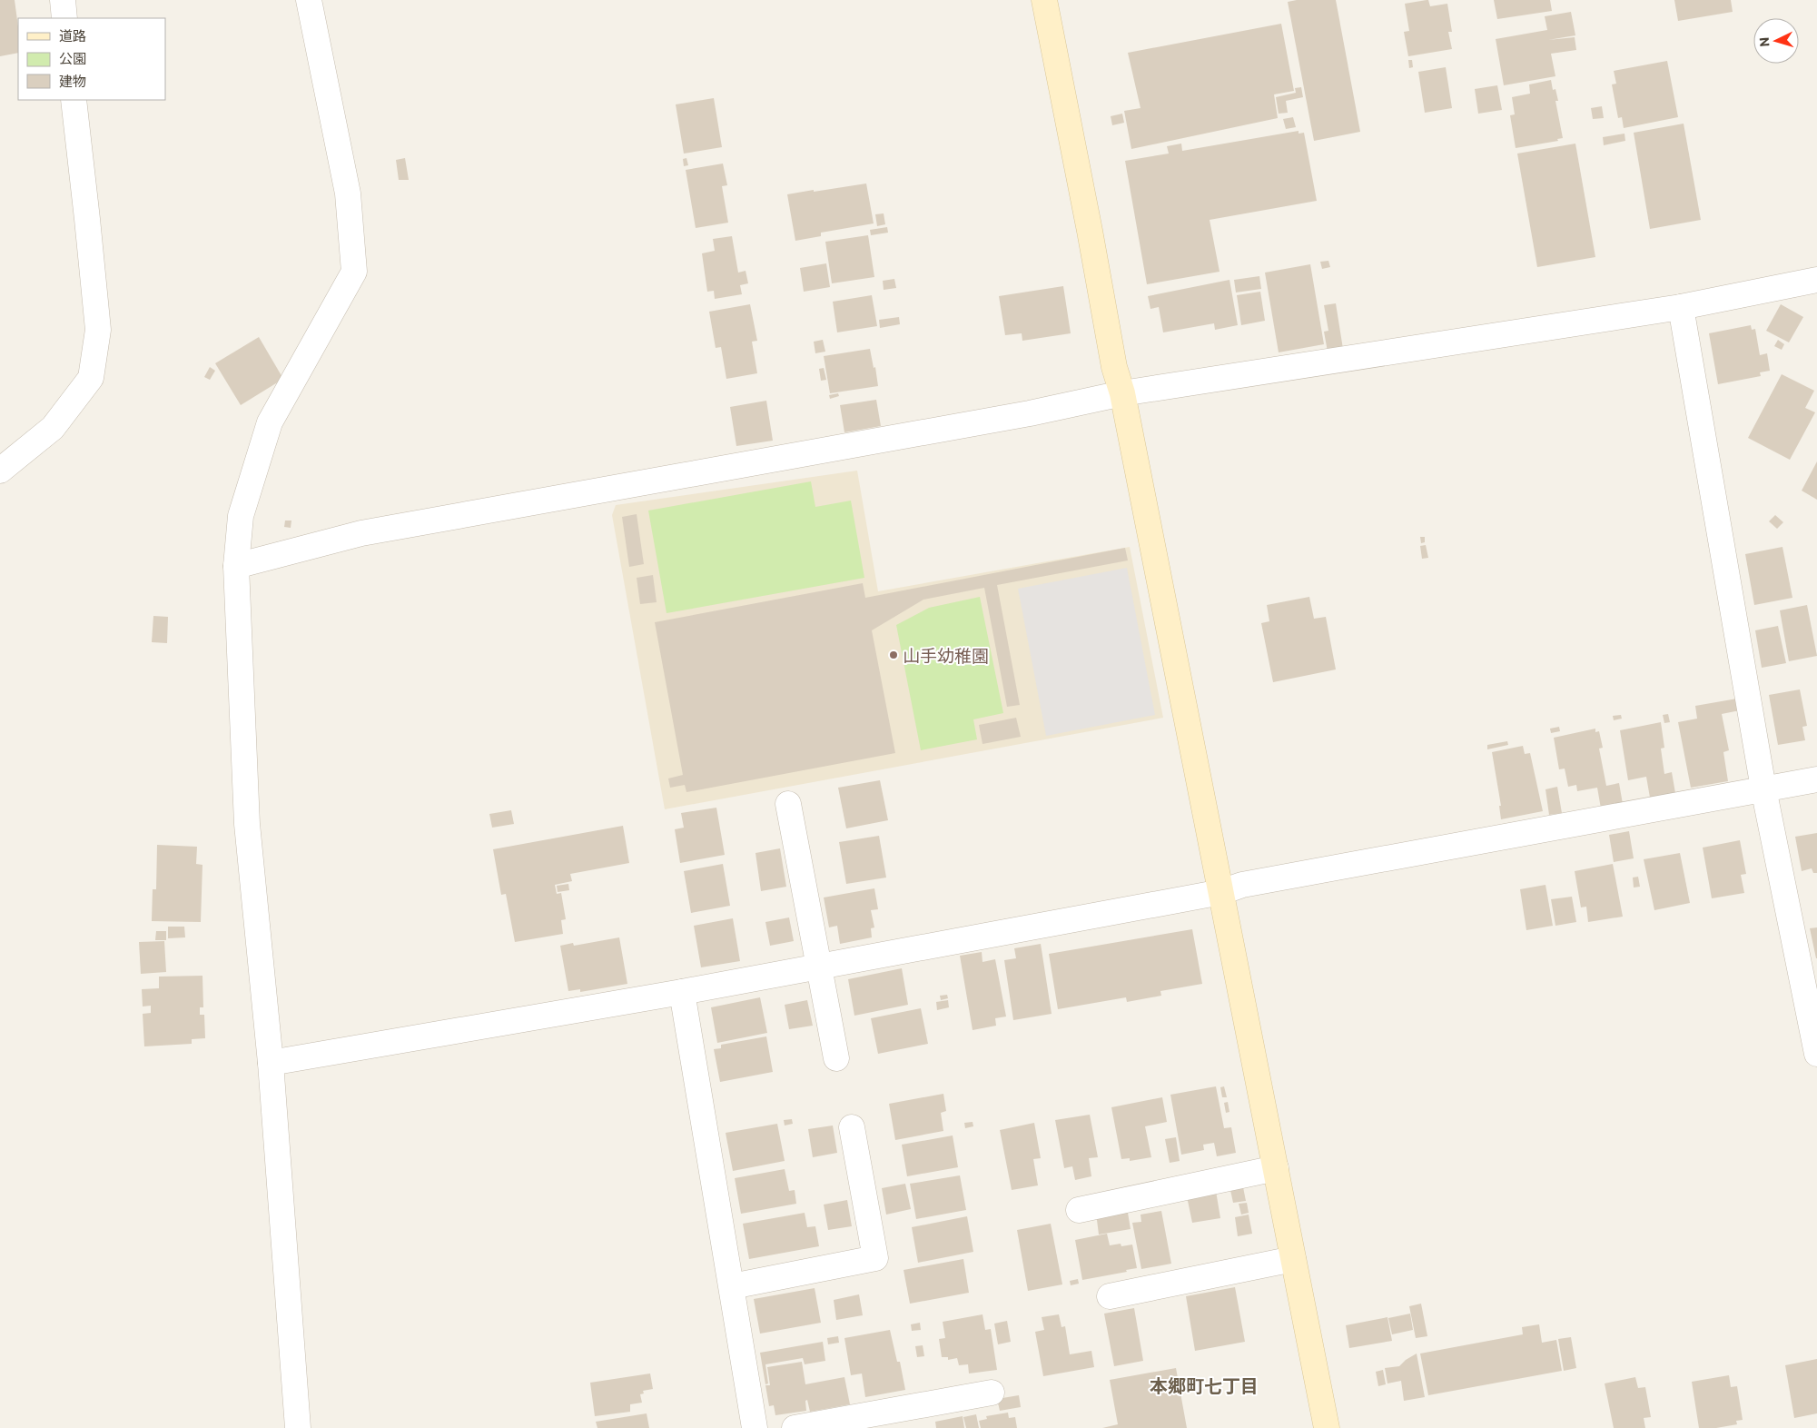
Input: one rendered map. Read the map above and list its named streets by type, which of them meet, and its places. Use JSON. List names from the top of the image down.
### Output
{
  "districts": ["本郷町七丁目"],
  "places": ["山手幼稚園"],
  "legend": ["道路", "公園", "建物"],
  "north": "left"
}
